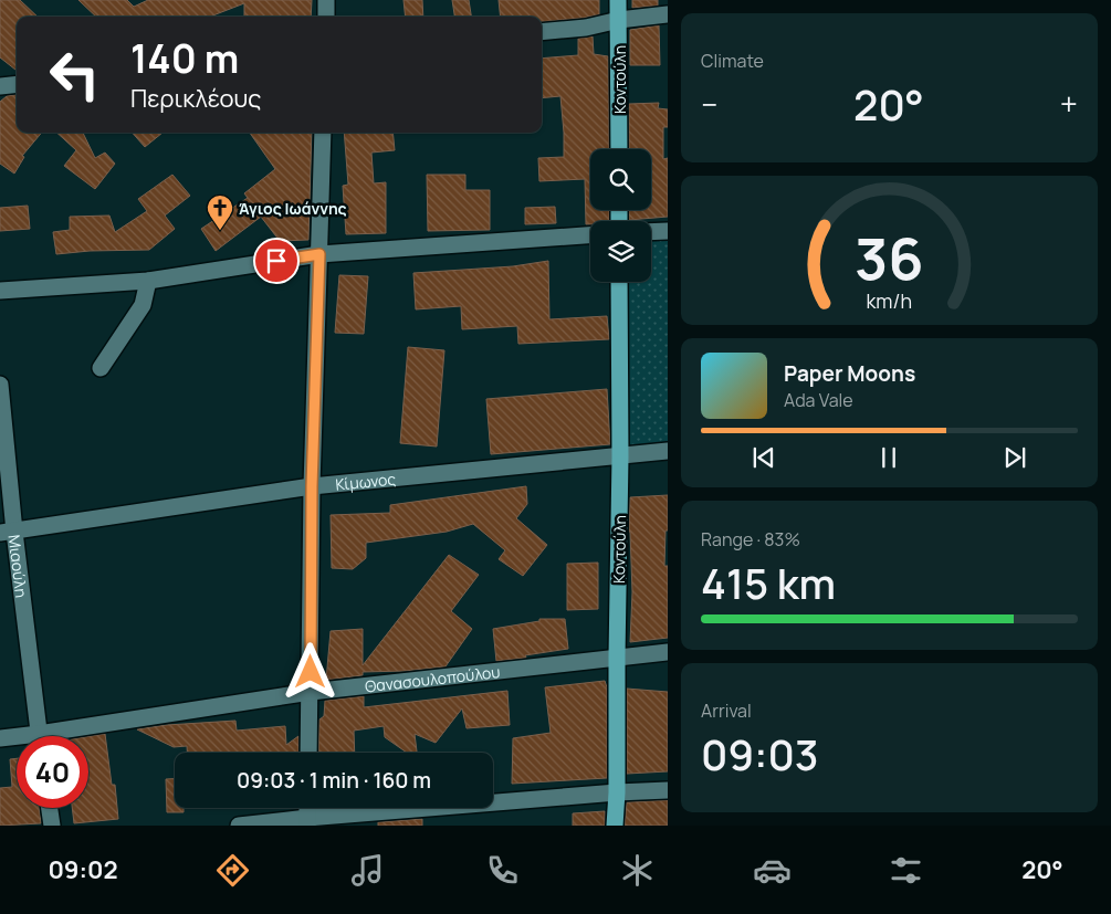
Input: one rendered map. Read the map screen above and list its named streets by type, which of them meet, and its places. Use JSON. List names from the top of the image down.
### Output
{
  "streets": {
    "main road": ["Κοντούλη"],
    "street": ["Κίμωνος", "Μιαούλη", "Θανασουλοπούλου"]
  },
  "crossings": [
    ["Κοντούλη", "Κίμωνος"],
    ["Κοντούλη", "Θανασουλοπούλου"],
    ["Κίμωνος", "Μιαούλη"]
  ],
  "places": {
    "church": ["Άγιος Ιωάννης"]
  },
  "page": {
    "tile": [
      "Climate",
      ["Range · 83%", "415 km"],
      ["Arrival", "09:03"]
    ],
    "turn": ["140 m", "Περικλέους"],
    "heat": ["−", "20°", "+"],
    "song": ["Paper Moons", "Ada Vale"],
    "limit": "40",
    "trip": "09:03 · 1 min · 160 m",
    "tabs": ["09:02", "20°"],
    "gauge": ["36", "km/h"]
  }
}
